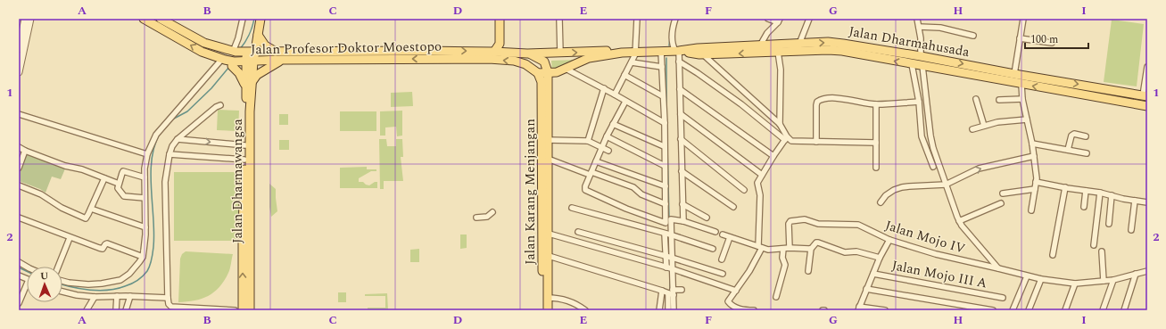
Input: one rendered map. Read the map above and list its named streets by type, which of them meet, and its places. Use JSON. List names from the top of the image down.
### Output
{
  "streets": {
    "main road": [
      "Jalan Dharmahusada",
      "Jalan Profesor Doktor Moestopo",
      "Jalan Dharmawangsa",
      "Jalan Karang Menjangan"
    ],
    "street": ["Jalan Mojo IV", "Jalan Mojo III A"]
  },
  "crossings": [
    ["Jalan Dharmahusada", "Jalan Profesor Doktor Moestopo"],
    ["Jalan Profesor Doktor Moestopo", "Jalan Dharmawangsa"],
    ["Jalan Profesor Doktor Moestopo", "Jalan Karang Menjangan"]
  ],
  "scale_bar": "100 m",
  "north": "top",
  "grid": {
    "columns": [
      "A",
      "B",
      "C",
      "D",
      "E",
      "F",
      "G",
      "H",
      "I"
    ],
    "rows": ["1", "2"]
  }
}
